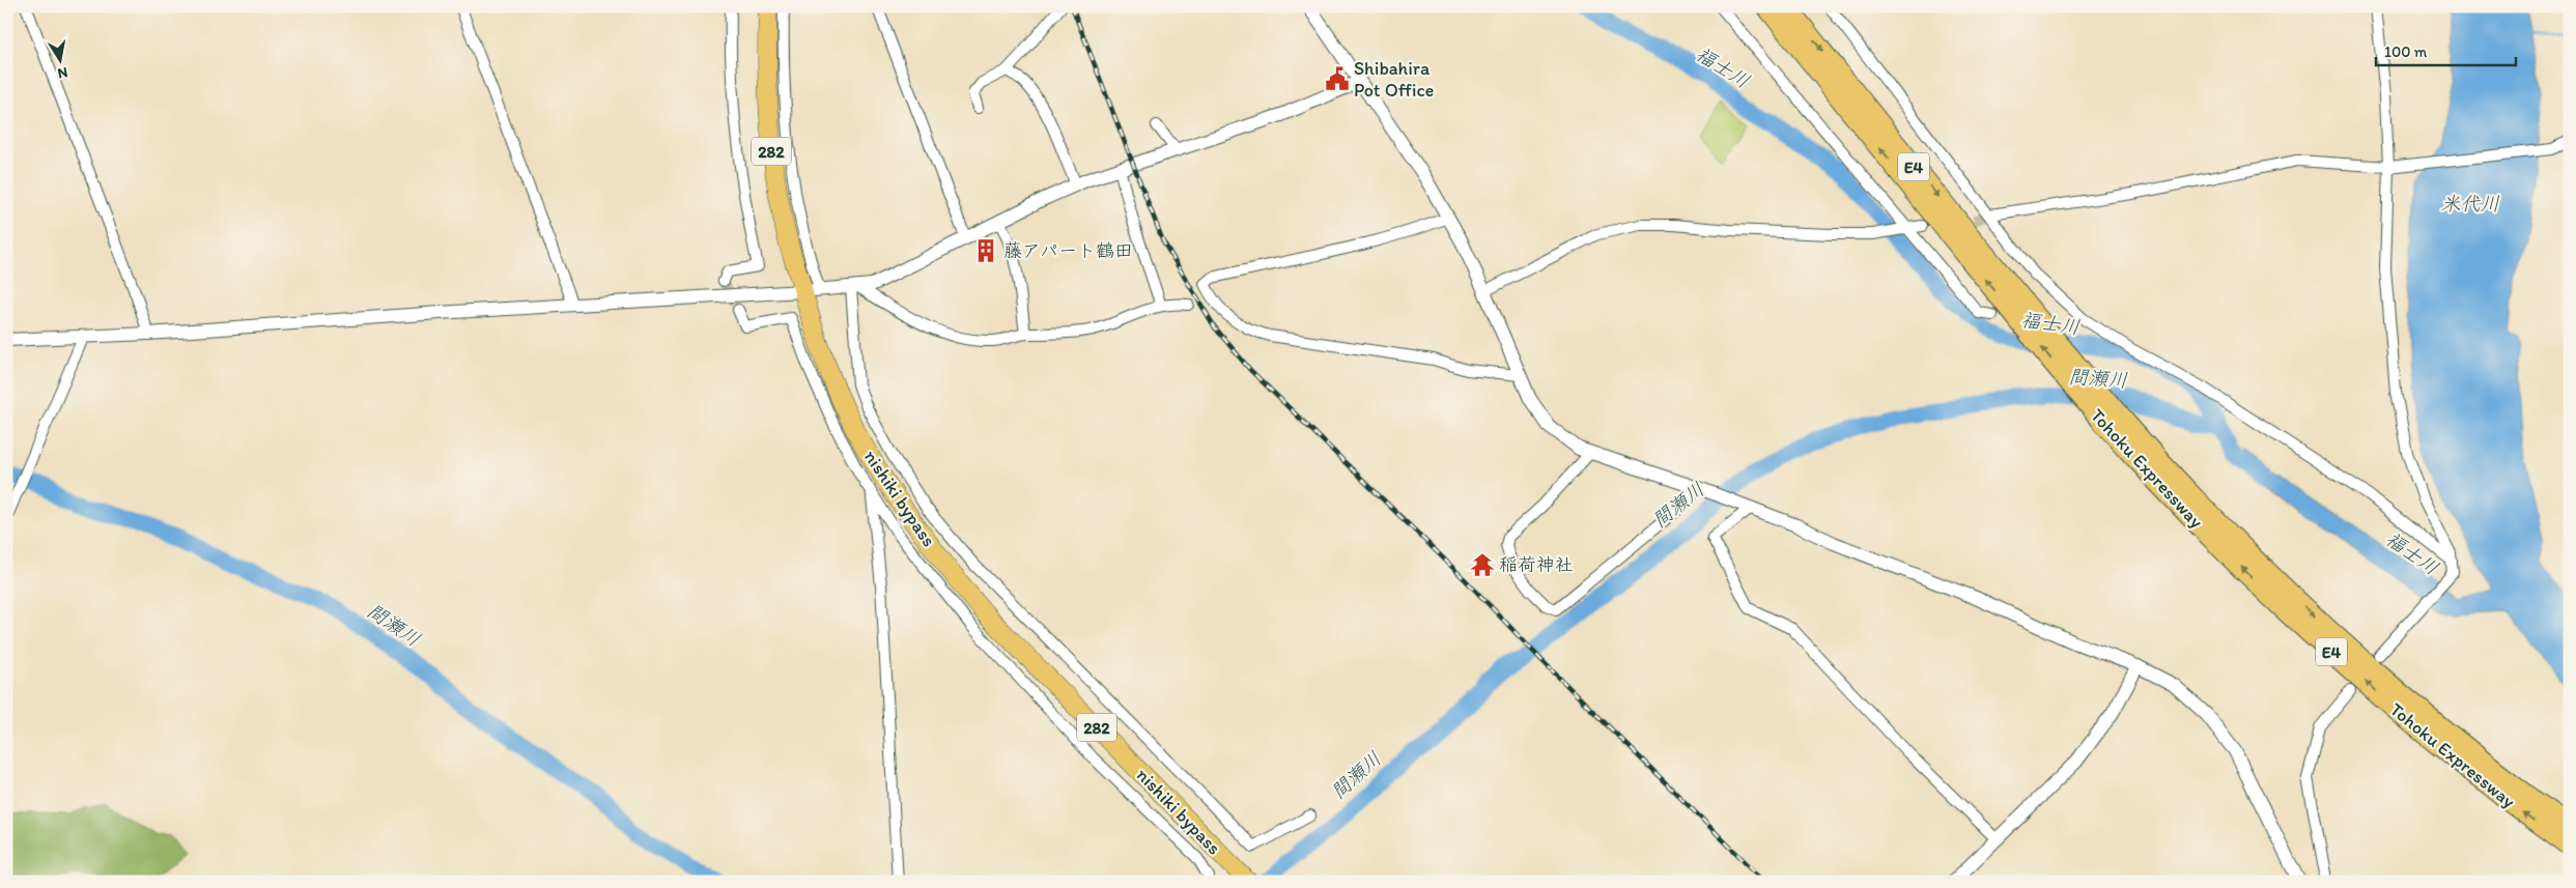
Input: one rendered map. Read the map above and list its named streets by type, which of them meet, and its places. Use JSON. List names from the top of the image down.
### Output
{
  "streets": {
    "highway": [
      "282",
      "E4",
      "Tohoku Expressway",
      "nishiki bypass"
    ]
  },
  "water": ["福士川", "米代川", "間瀬川"],
  "places": {
    "public building": ["Shibahira Pot Office"],
    "building": ["藤アパート鶴田"],
    "temple": ["稲荷神社"]
  },
  "scale_bar": "100 m",
  "north": "bottom"
}
